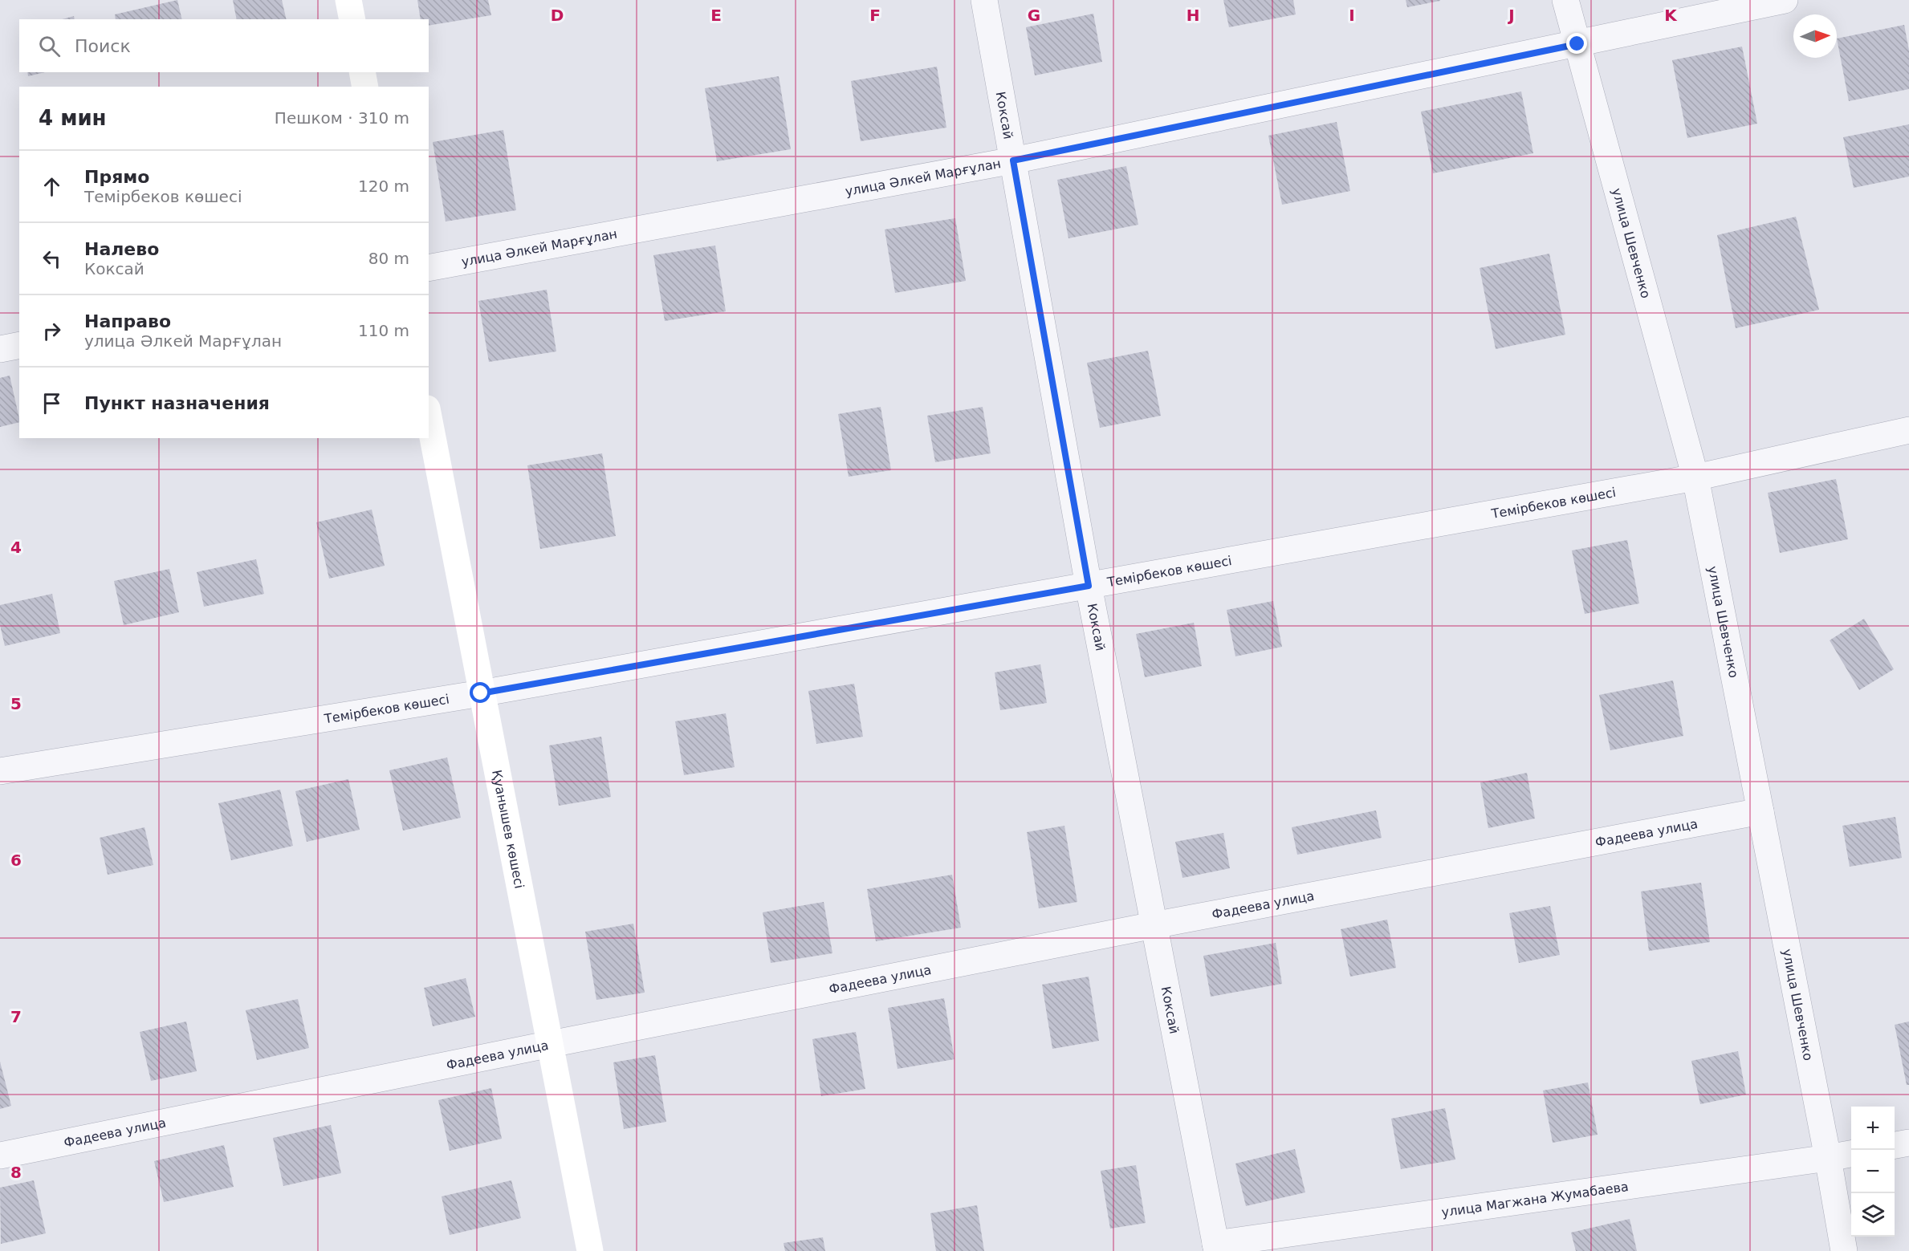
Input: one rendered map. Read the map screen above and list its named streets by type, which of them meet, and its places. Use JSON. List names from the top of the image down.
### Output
{
  "streets": {
    "street": [
      "Коксай",
      "улица Әлкей Марғұлан",
      "улица Шевченко",
      "Темірбеков көшесі",
      "Қуанышев көшесі",
      "Фадеева улица",
      "улица Магжана Жумабаева"
    ]
  },
  "crossings": [
    ["Коксай", "улица Әлкей Марғұлан"],
    ["Коксай", "Темірбеков көшесі"],
    ["Коксай", "Фадеева улица"],
    ["Коксай", "улица Магжана Жумабаева"],
    ["улица Әлкей Марғұлан", "улица Шевченко"],
    ["улица Шевченко", "Темірбеков көшесі"],
    ["улица Шевченко", "Фадеева улица"],
    ["улица Шевченко", "улица Магжана Жумабаева"],
    ["Темірбеков көшесі", "Қуанышев көшесі"],
    ["Қуанышев көшесі", "Фадеева улица"]
  ],
  "north": "right",
  "page": {
    "search": "Поиск",
    "heading": ["4 мин", "Пешком · 310 m"],
    "list": [
      ["Прямо", "Темірбеков көшесі", "120 m"],
      ["Налево", "Коксай", "80 m"],
      ["Направо", "улица Әлкей Марғұлан", "110 m"],
      "Пункт назначения"
    ],
    "map_buttons": ["+", "−"]
  },
  "grid": {
    "columns": [
      "D",
      "E",
      "F",
      "G",
      "H",
      "I",
      "J",
      "K"
    ],
    "rows": [
      "4",
      "5",
      "6",
      "7",
      "8"
    ]
  }
}
